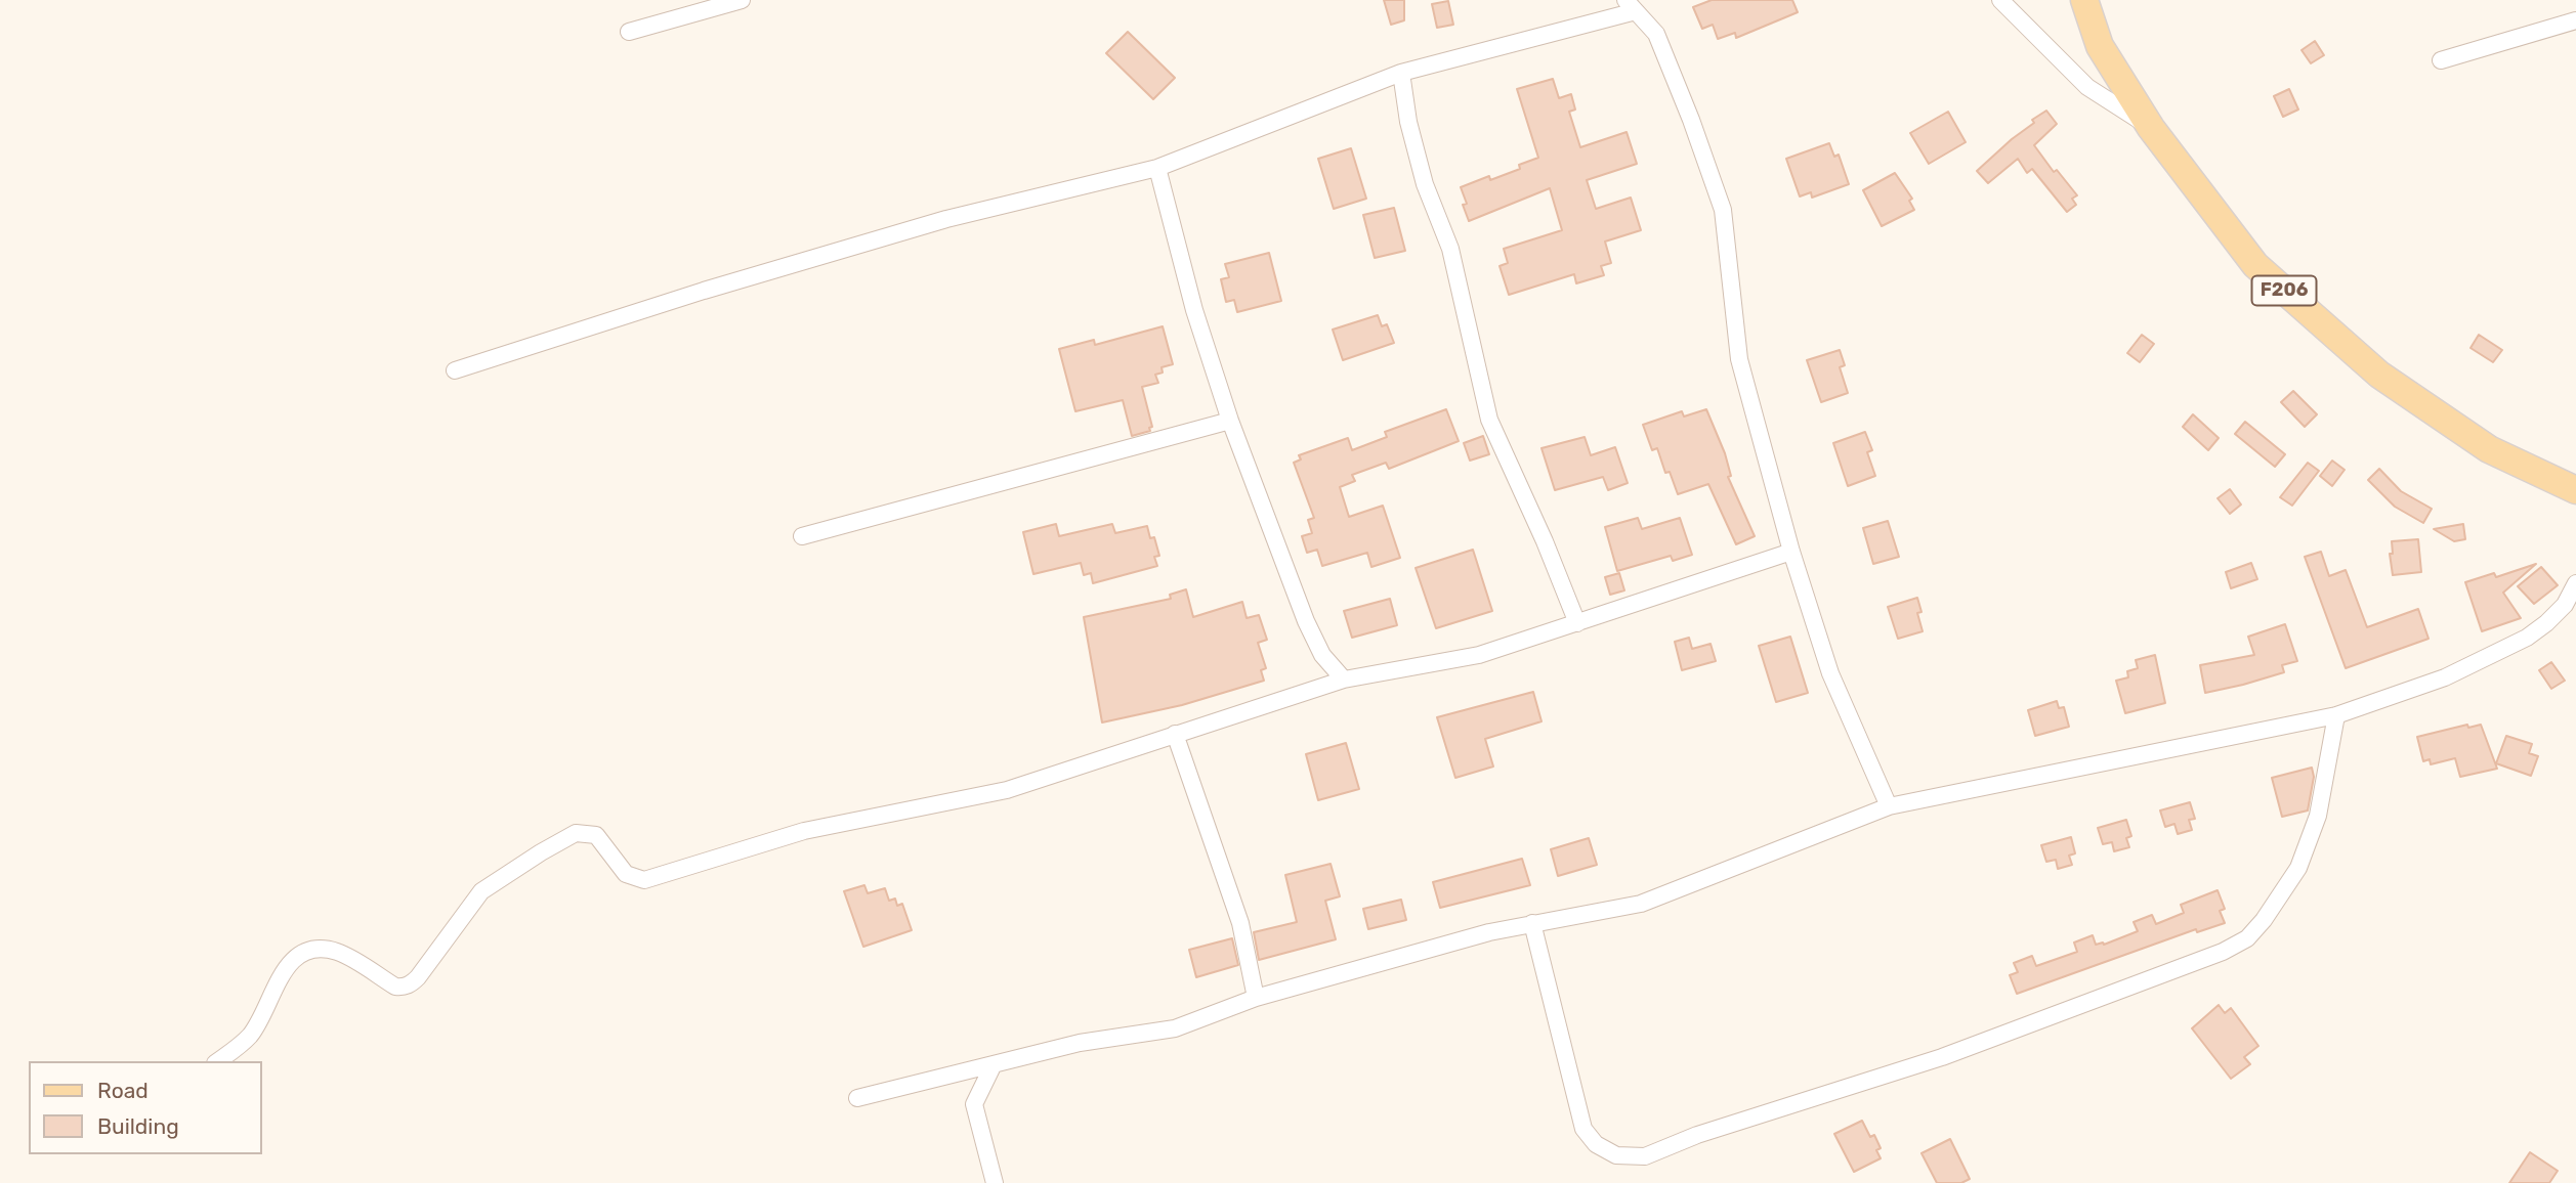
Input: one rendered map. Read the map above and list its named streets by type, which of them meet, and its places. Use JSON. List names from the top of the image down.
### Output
{
  "streets": {
    "main road": ["F206"]
  },
  "legend": ["Road", "Building"]
}
